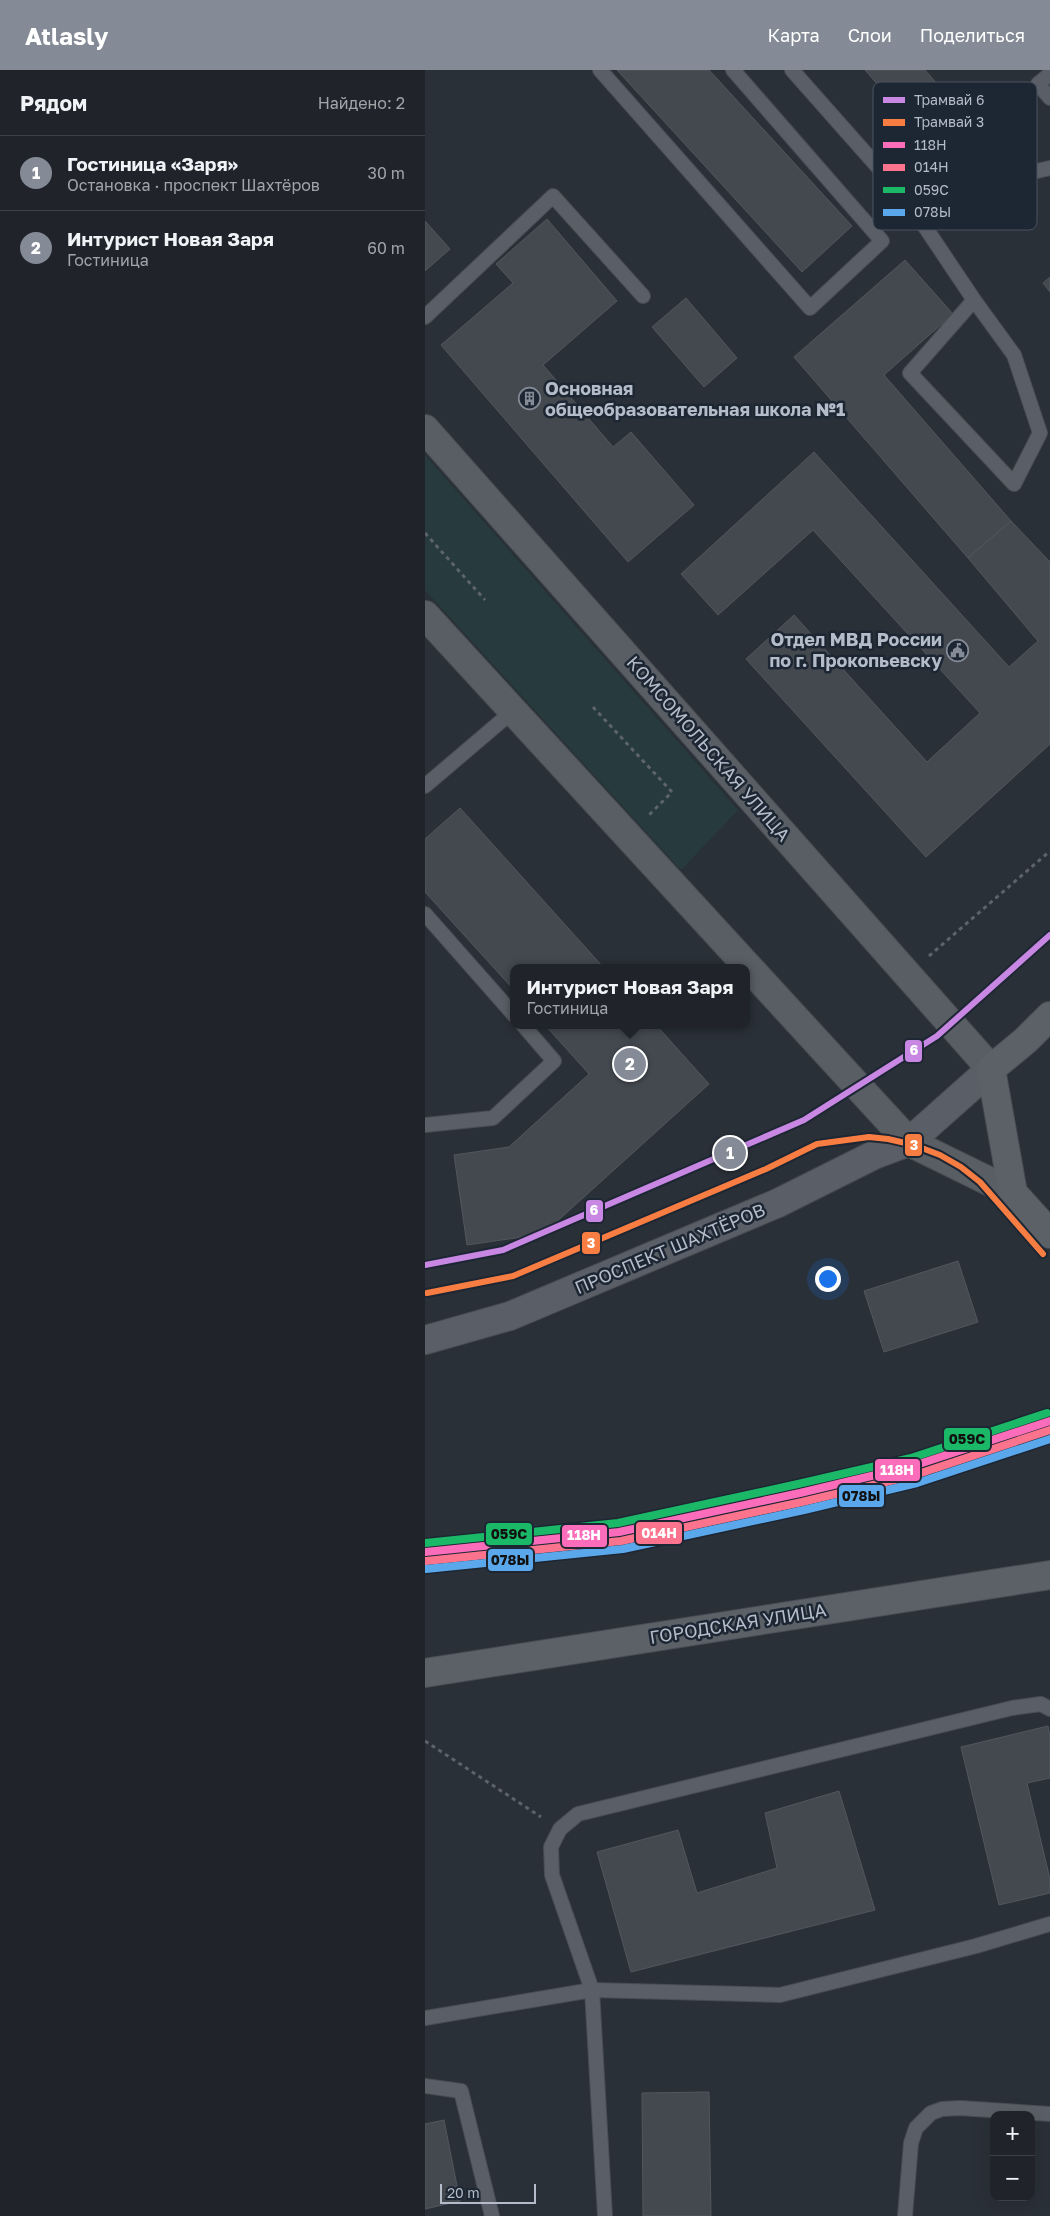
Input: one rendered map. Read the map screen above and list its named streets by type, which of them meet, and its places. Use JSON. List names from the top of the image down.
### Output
{
  "streets": {
    "main road": ["КОМСОМОЛЬСКАЯ УЛИЦА", "ГОРОДСКАЯ УЛИЦА"],
    "street": ["ПРОСПЕКТ ШАХТЁРОВ"]
  },
  "places": {
    "building": ["Основная общеобразовательная школа №1"],
    "public building": ["Отдел МВД России по г. Прокопьевску"]
  },
  "lines": [
    "tram line 6",
    "tram line 3",
    "transit line 059С",
    "transit line 118Н",
    "transit line 014Н",
    "transit line 078Ы"
  ],
  "legend": [
    "Трамвай 6",
    "Трамвай 3",
    "118Н",
    "014Н",
    "059С",
    "078Ы"
  ],
  "scale_bar": "20 m",
  "page": {
    "header": "Atlasly",
    "nav": ["Карта", "Слои", "Поделиться"],
    "heading": ["Рядом", "Найдено: 2"],
    "list": [
      {
        "mark": "1",
        "name": "Гостиница «Заря»",
        "note": "Остановка · проспект Шахтёров",
        "value": "30 m"
      },
      {
        "mark": "2",
        "name": "Интурист Новая Заря",
        "note": "Гостиница",
        "value": "60 m"
      }
    ],
    "popup": ["Интурист Новая Заря", "Гостиница"],
    "pins": ["2", "1"],
    "map_buttons": ["+", "−"],
    "scale": "20 m"
  }
}
